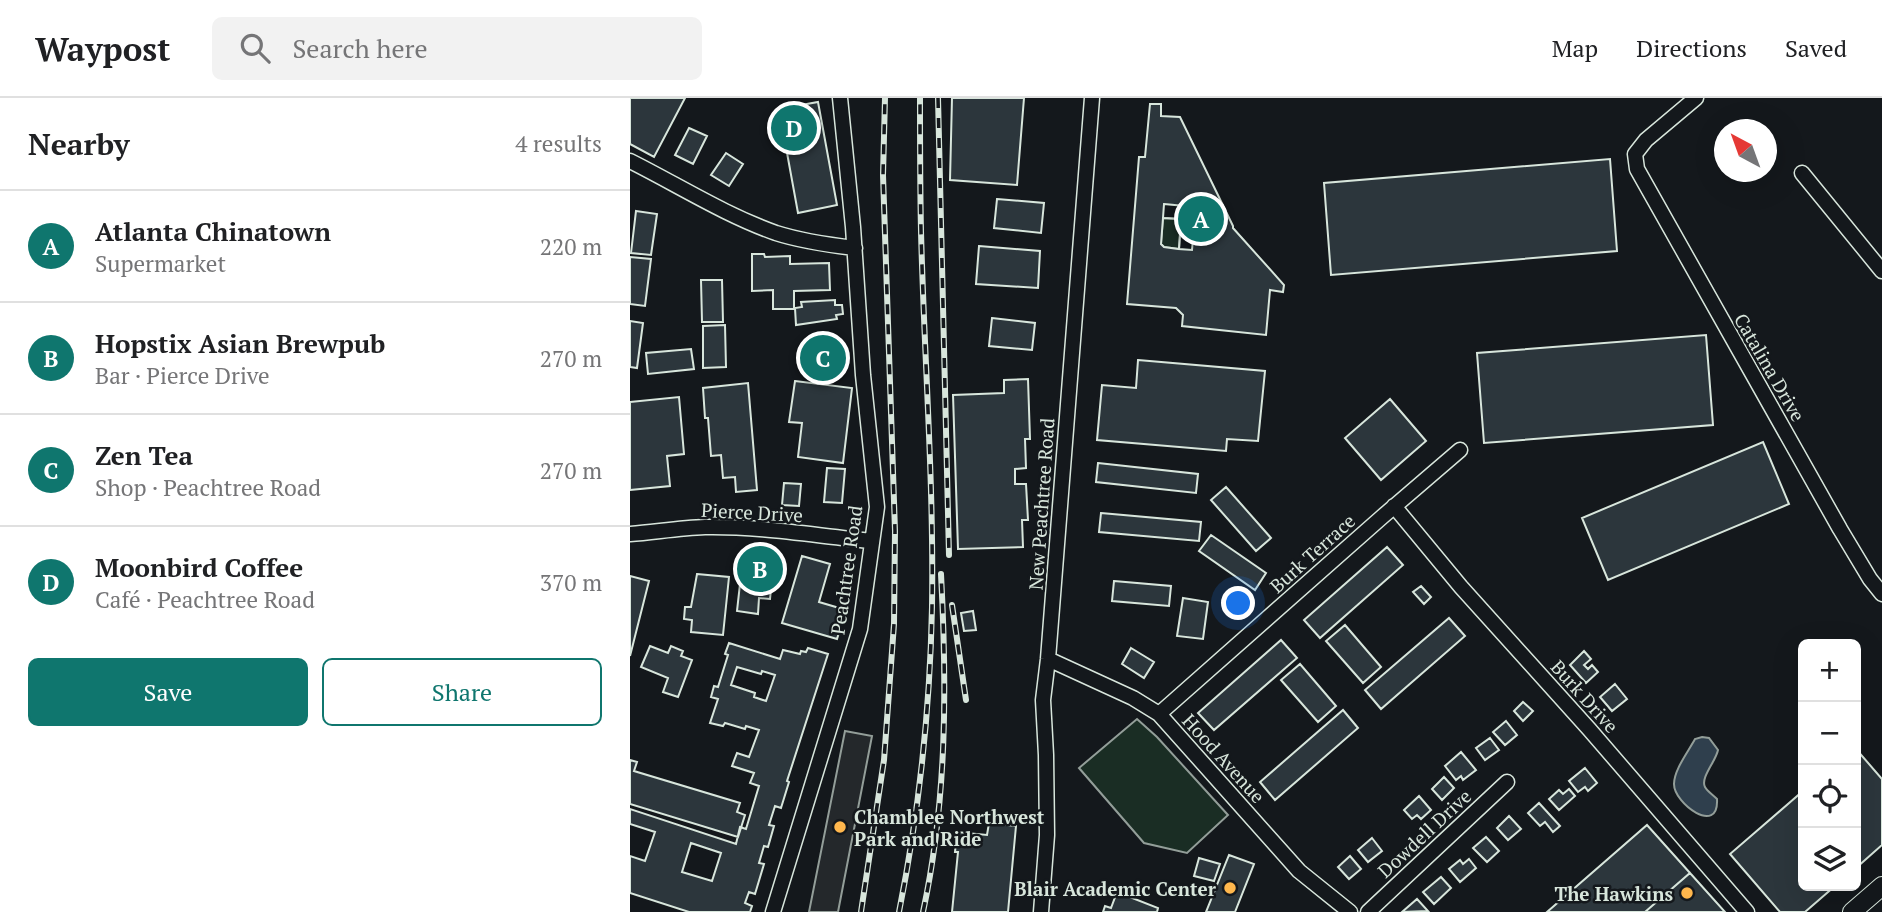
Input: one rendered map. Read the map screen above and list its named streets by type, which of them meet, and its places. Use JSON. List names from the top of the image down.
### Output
{
  "streets": {
    "street": [
      "Catalina Drive",
      "New Peachtree Road",
      "Pierce Drive",
      "Burk Terrace",
      "Peachtree Road",
      "Burk Drive",
      "Hood Avenue",
      "Dowdell Drive"
    ]
  },
  "crossings": [
    ["New Peachtree Road", "Hood Avenue"],
    ["Pierce Drive", "Peachtree Road"],
    ["Burk Terrace", "Burk Drive"],
    ["Burk Terrace", "Hood Avenue"]
  ],
  "places": ["Chamblee Northwest Park and Ride", "Blair Academic Center", "The Hawkins"],
  "north": "top left",
  "page": {
    "header": "Waypost",
    "search": "Search here",
    "nav": ["Map", "Directions", "Saved"],
    "heading": ["Nearby", "4 results"],
    "pins": [
      "D",
      "A",
      "C",
      "B"
    ],
    "list": [
      {
        "mark": "A",
        "name": "Atlanta Chinatown",
        "note": "Supermarket",
        "value": "220 m"
      },
      {
        "mark": "B",
        "name": "Hopstix Asian Brewpub",
        "note": "Bar · Pierce Drive",
        "value": "270 m"
      },
      {
        "mark": "C",
        "name": "Zen Tea",
        "note": "Shop · Peachtree Road",
        "value": "270 m"
      },
      {
        "mark": "D",
        "name": "Moonbird Coffee",
        "note": "Café · Peachtree Road",
        "value": "370 m"
      }
    ],
    "buttons": ["Save", "Share"],
    "map_buttons": ["+", "−"]
  }
}
